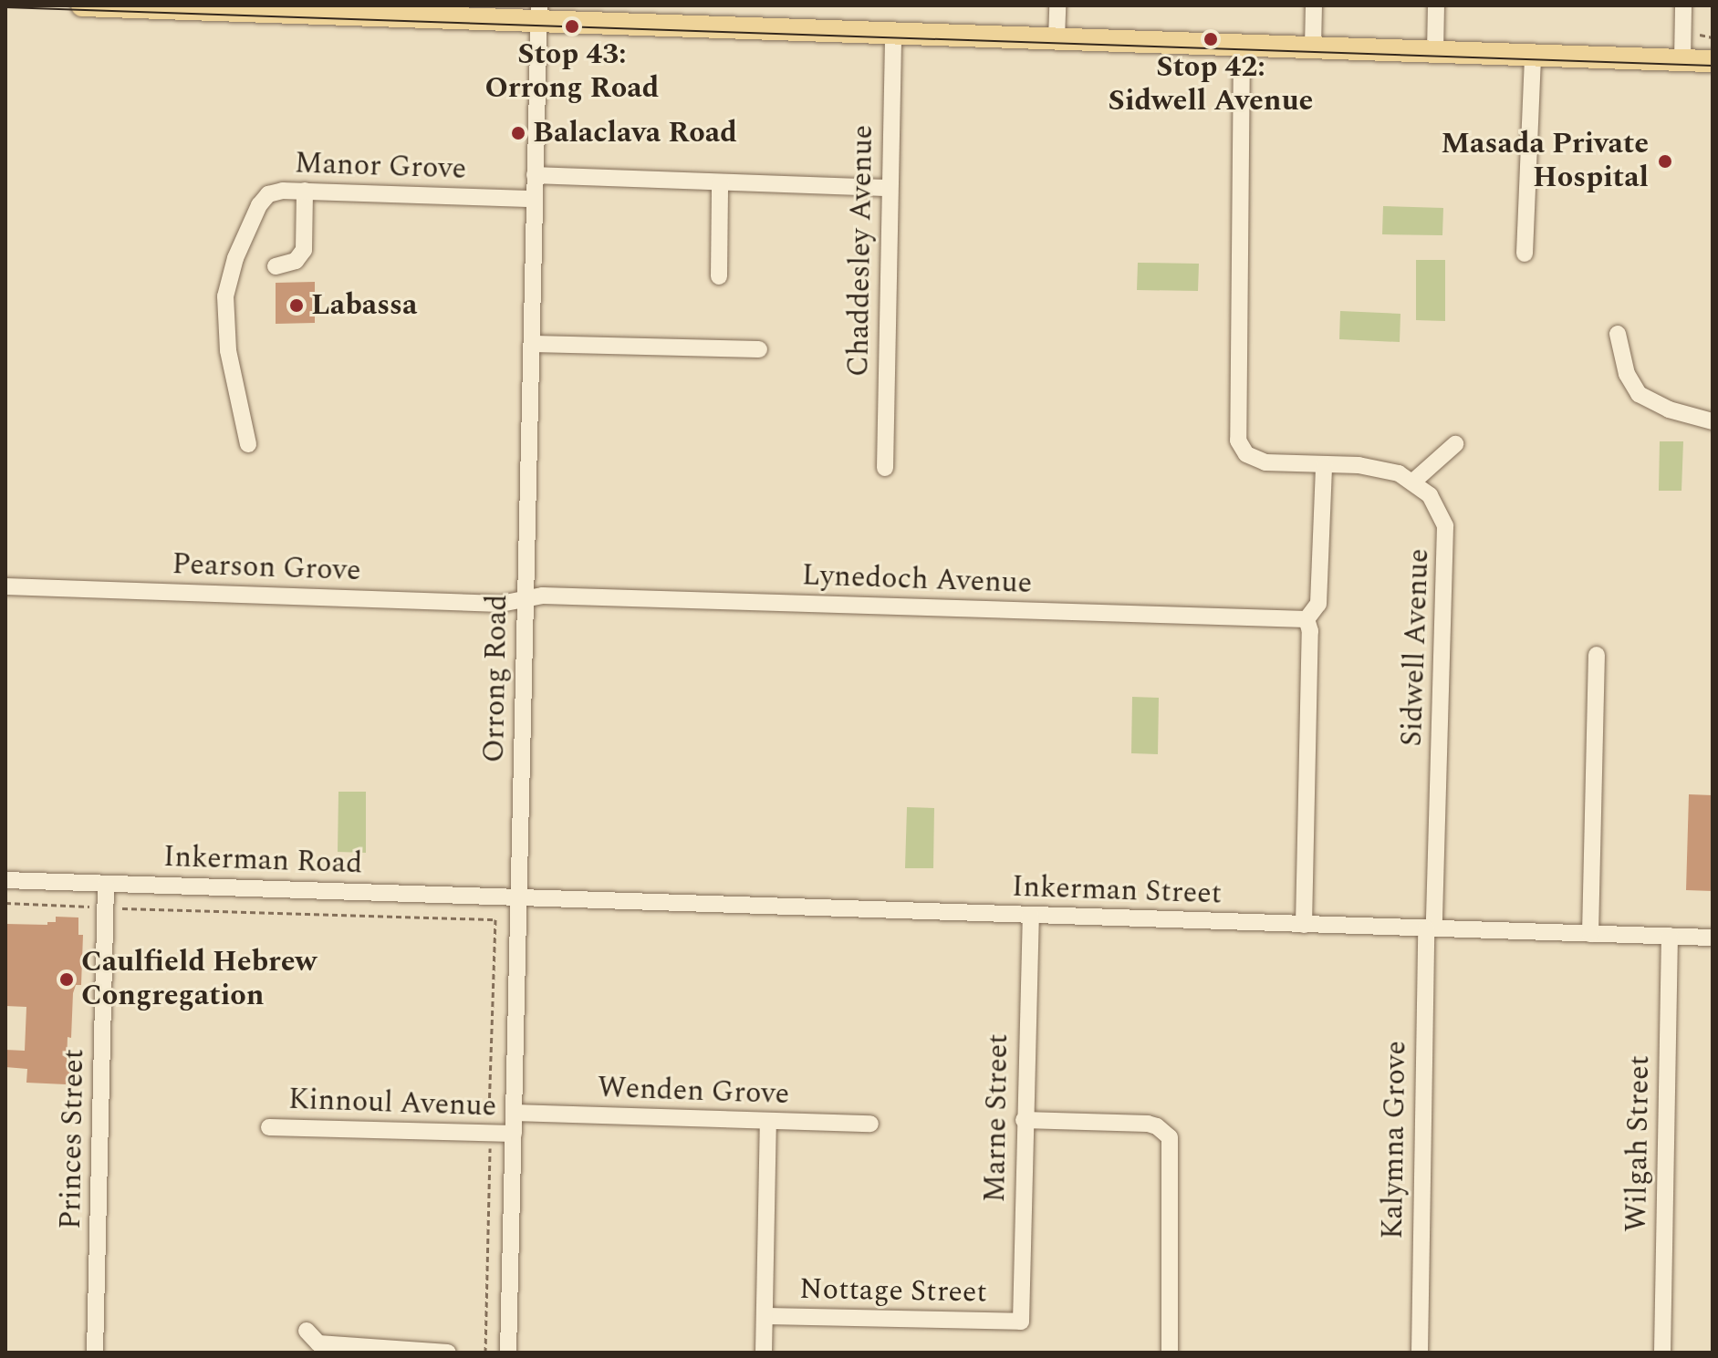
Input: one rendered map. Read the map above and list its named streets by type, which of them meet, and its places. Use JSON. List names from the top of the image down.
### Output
{
  "streets": {
    "street": [
      "Manor Grove",
      "Chaddesley Avenue",
      "Pearson Grove",
      "Lynedoch Avenue",
      "Sidwell Avenue",
      "Orrong Road",
      "Inkerman Road",
      "Inkerman Street",
      "Wenden Grove",
      "Kinnoul Avenue",
      "Marne Street",
      "Princes Street",
      "Kalymna Grove",
      "Wilgah Street",
      "Nottage Street"
    ]
  },
  "crossings": [
    ["Manor Grove", "Orrong Road"],
    ["Pearson Grove", "Lynedoch Avenue"],
    ["Pearson Grove", "Orrong Road"],
    ["Lynedoch Avenue", "Orrong Road"],
    ["Sidwell Avenue", "Inkerman Street"],
    ["Sidwell Avenue", "Kalymna Grove"],
    ["Orrong Road", "Inkerman Road"],
    ["Orrong Road", "Inkerman Street"],
    ["Orrong Road", "Wenden Grove"],
    ["Orrong Road", "Kinnoul Avenue"],
    ["Inkerman Road", "Inkerman Street"],
    ["Inkerman Road", "Princes Street"],
    ["Inkerman Street", "Marne Street"],
    ["Inkerman Street", "Kalymna Grove"],
    ["Inkerman Street", "Wilgah Street"],
    ["Marne Street", "Nottage Street"]
  ],
  "places": [
    "Stop 43: Orrong Road",
    "Stop 42: Sidwell Avenue",
    "Balaclava Road",
    "Masada Private Hospital",
    "Labassa",
    "Caulfield Hebrew Congregation"
  ]
}
